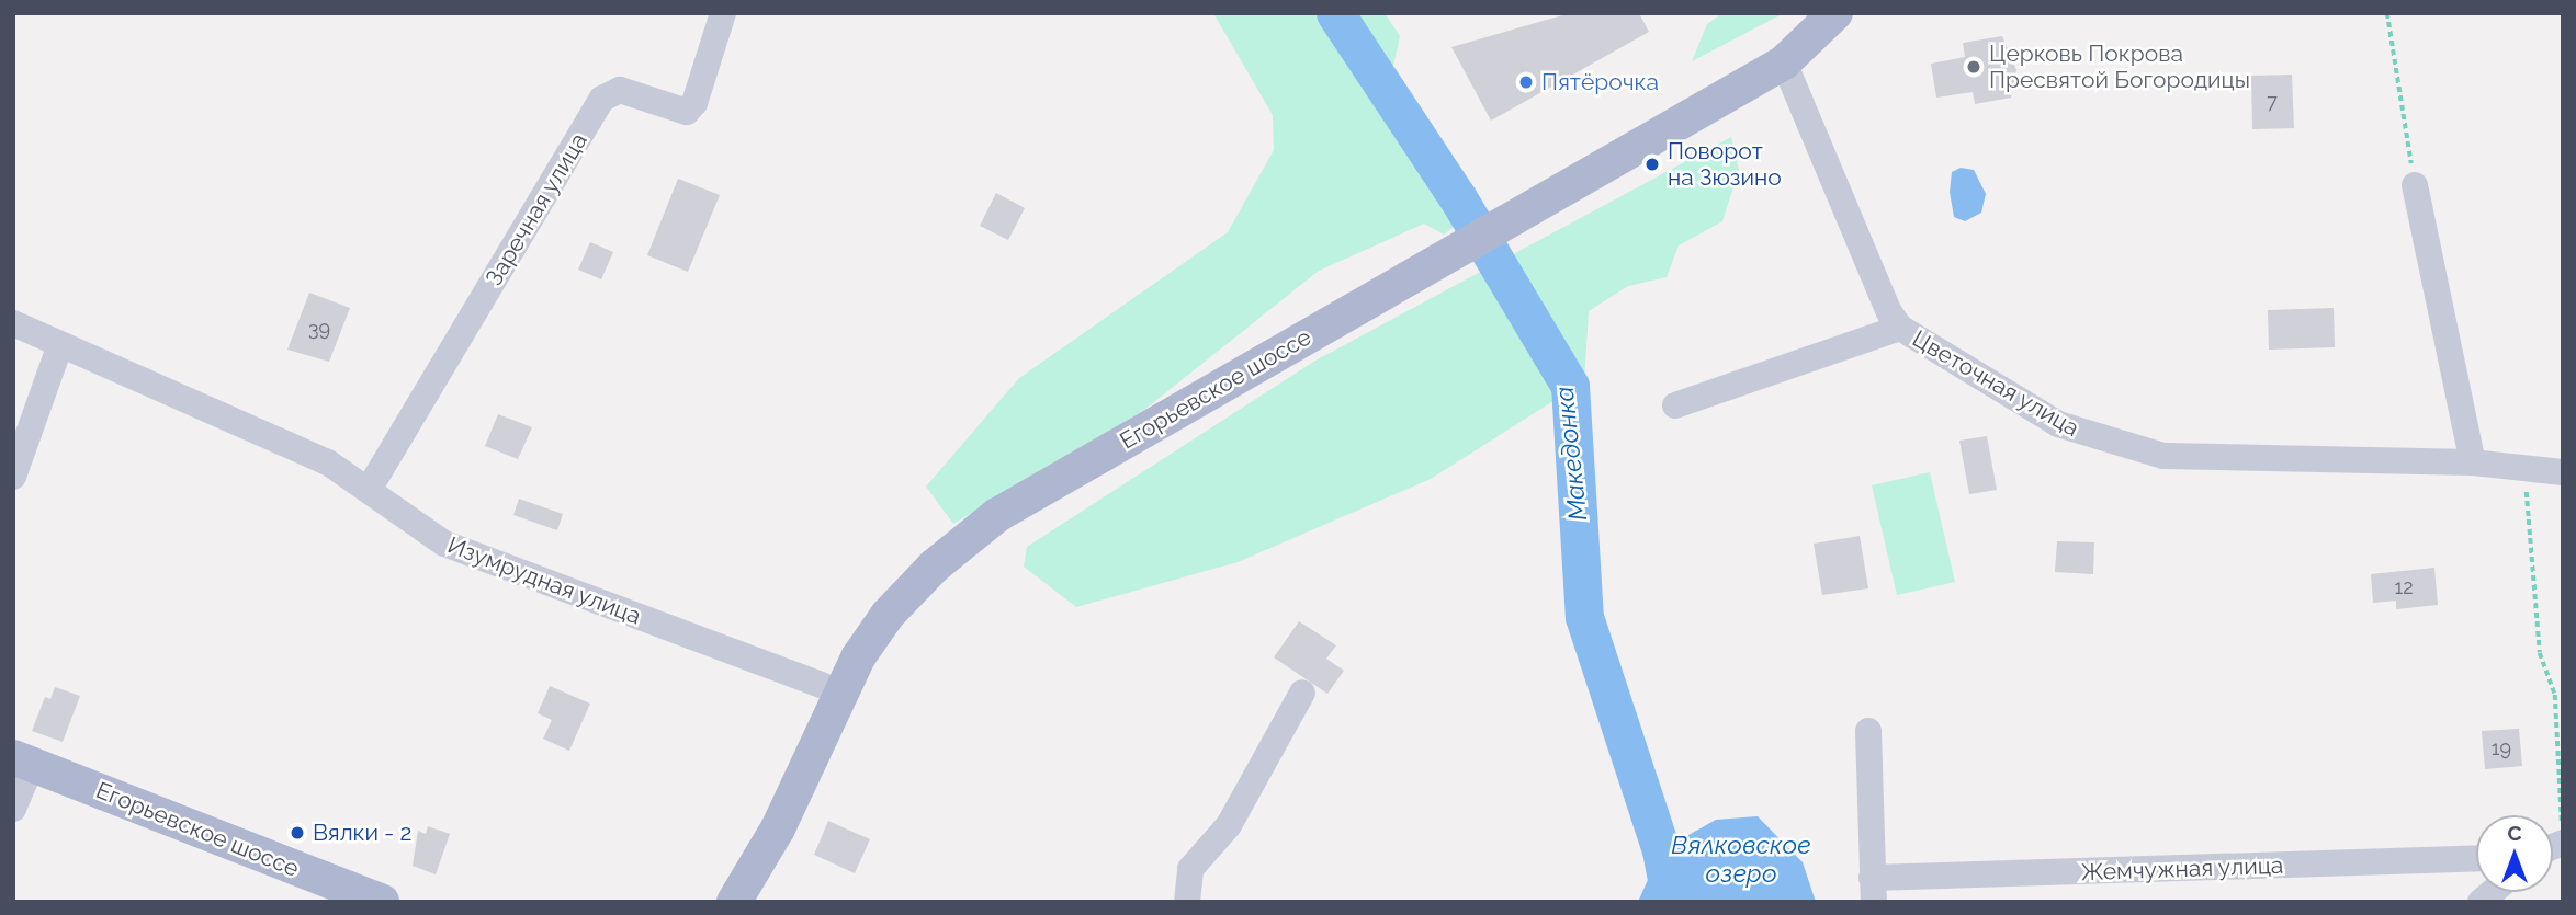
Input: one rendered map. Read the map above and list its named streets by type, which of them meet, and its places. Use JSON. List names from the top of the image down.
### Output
{
  "streets": {
    "main road": ["Егорьевское шоссе"],
    "street": [
      "Заречная улица",
      "Цветочная улица",
      "Изумрудная улица",
      "Жемчужная улица"
    ]
  },
  "crossings": [
    ["Заречная улица", "Изумрудная улица"],
    ["Цветочная улица", "Егорьевское шоссе"],
    ["Егорьевское шоссе", "Изумрудная улица"]
  ],
  "water": ["Македонка", "Вялковское озеро"],
  "places": [
    "Церковь Покрова Пресвятой Богородицы",
    "Пятёрочка",
    "Поворот на Зюзино",
    "Вялки - 2"
  ],
  "house_numbers": [
    "7",
    "39",
    "12",
    "19"
  ],
  "north": "top"
}
